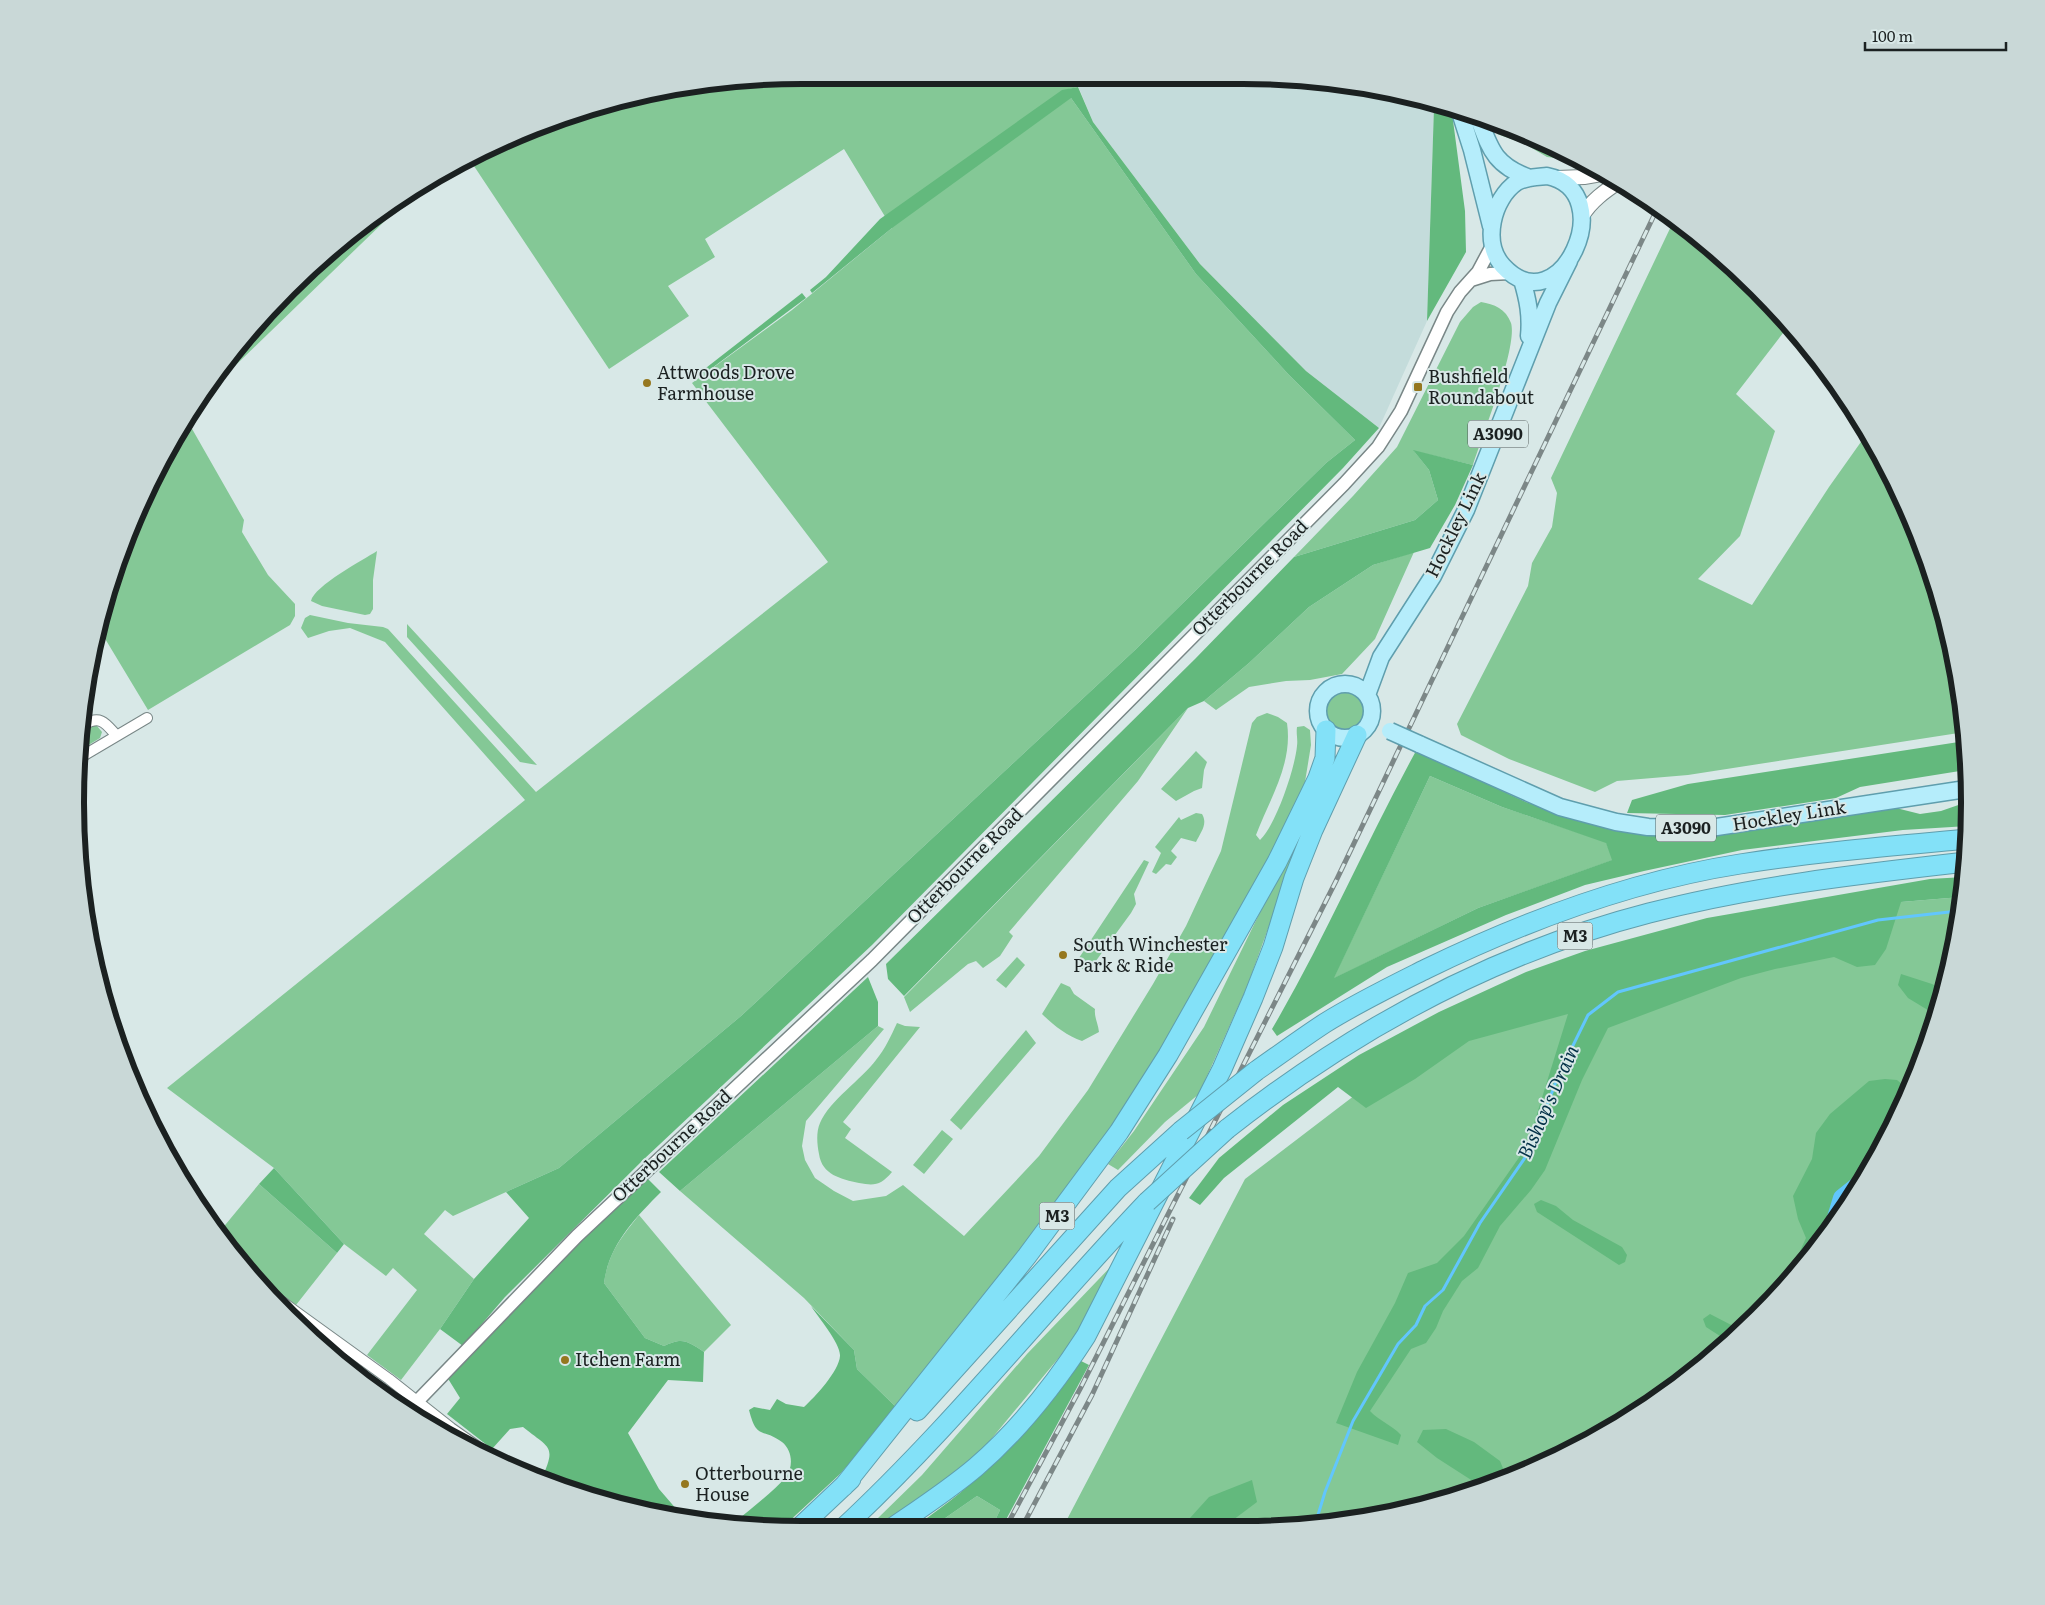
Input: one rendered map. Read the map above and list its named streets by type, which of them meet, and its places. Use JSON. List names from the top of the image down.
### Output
{
  "streets": {
    "highway": ["M3"],
    "main road": ["A3090", "Hockley Link"],
    "street": ["Otterbourne Road"]
  },
  "crossings": [
    ["Hockley Link", "Otterbourne Road"],
    ["Hockley Link", "M3"]
  ],
  "water": ["Bishop's Drain"],
  "places": {
    "other": [
      "Attwoods Drove Farmhouse",
      "South Winchester Park & Ride",
      "Itchen Farm",
      "Otterbourne House"
    ],
    "transit": ["Bushfield Roundabout"]
  },
  "scale_bar": "100 m"
}
